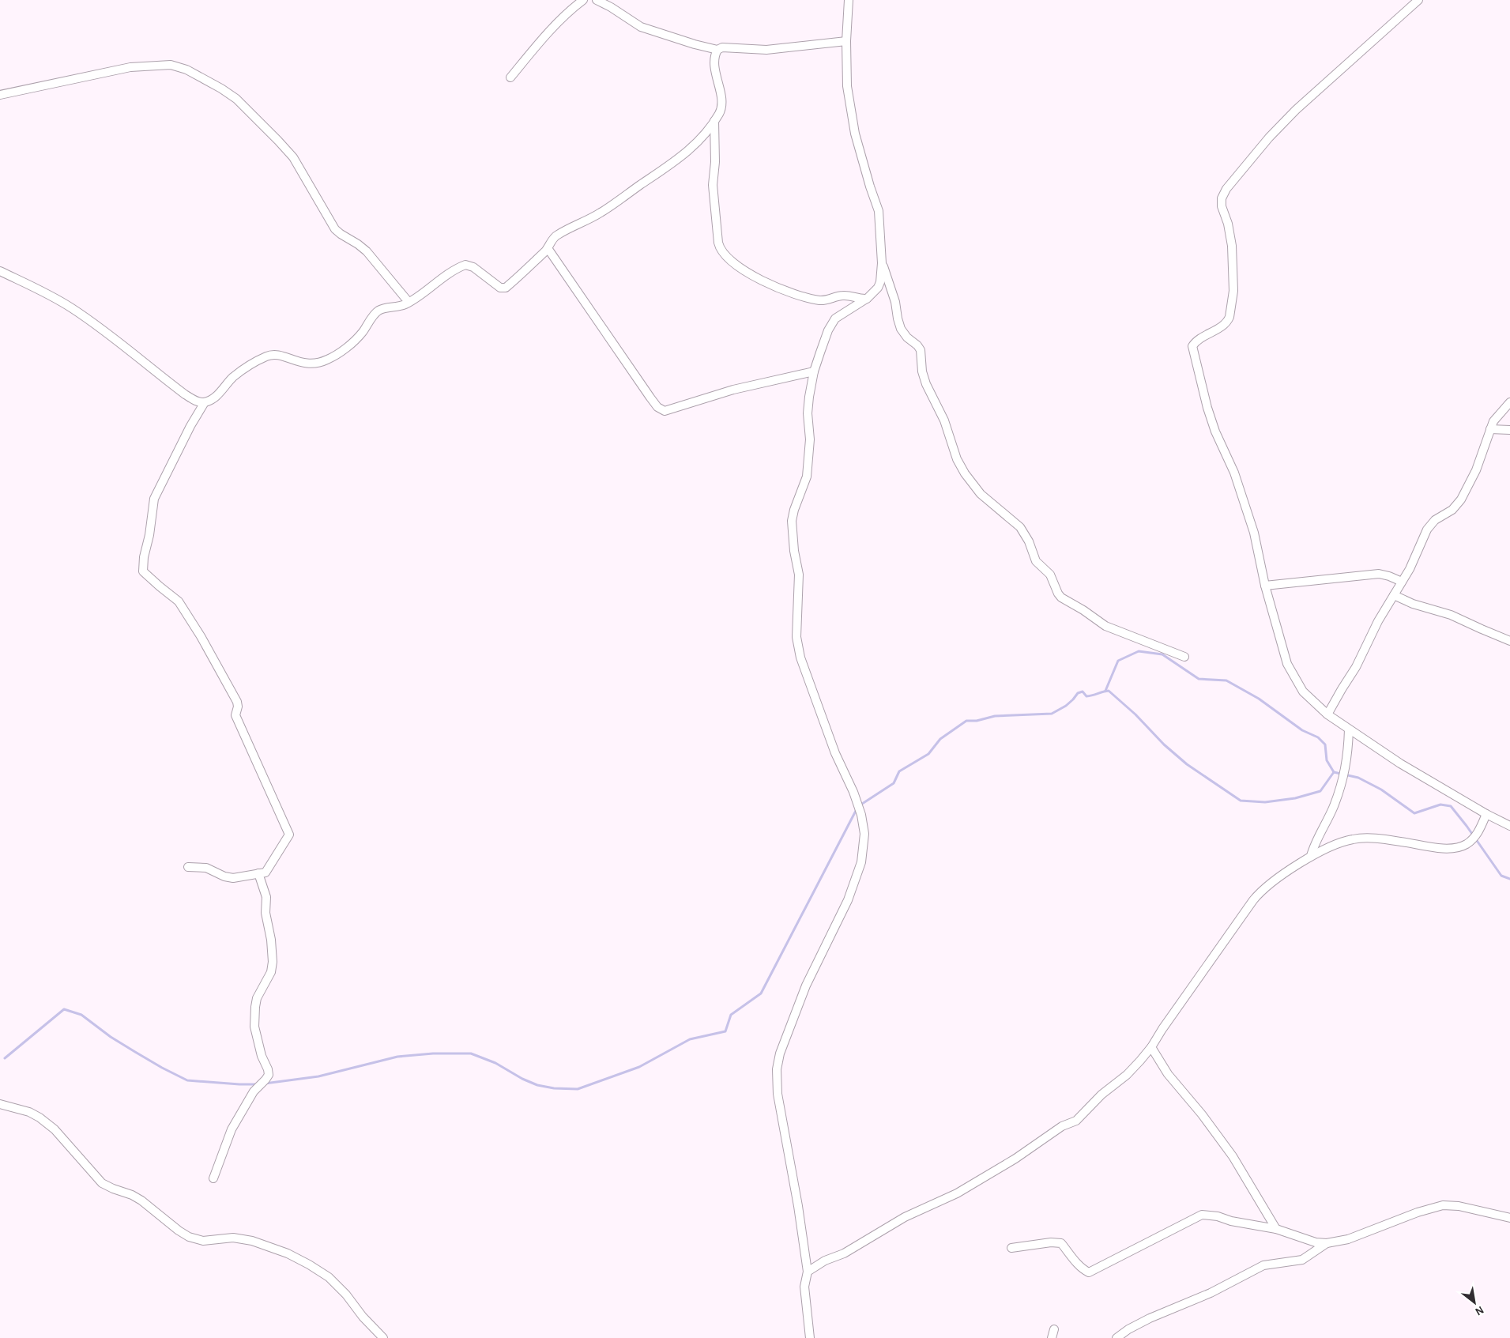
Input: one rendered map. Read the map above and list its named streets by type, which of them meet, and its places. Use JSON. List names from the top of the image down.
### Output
{
  "north": "bottom right"
}
